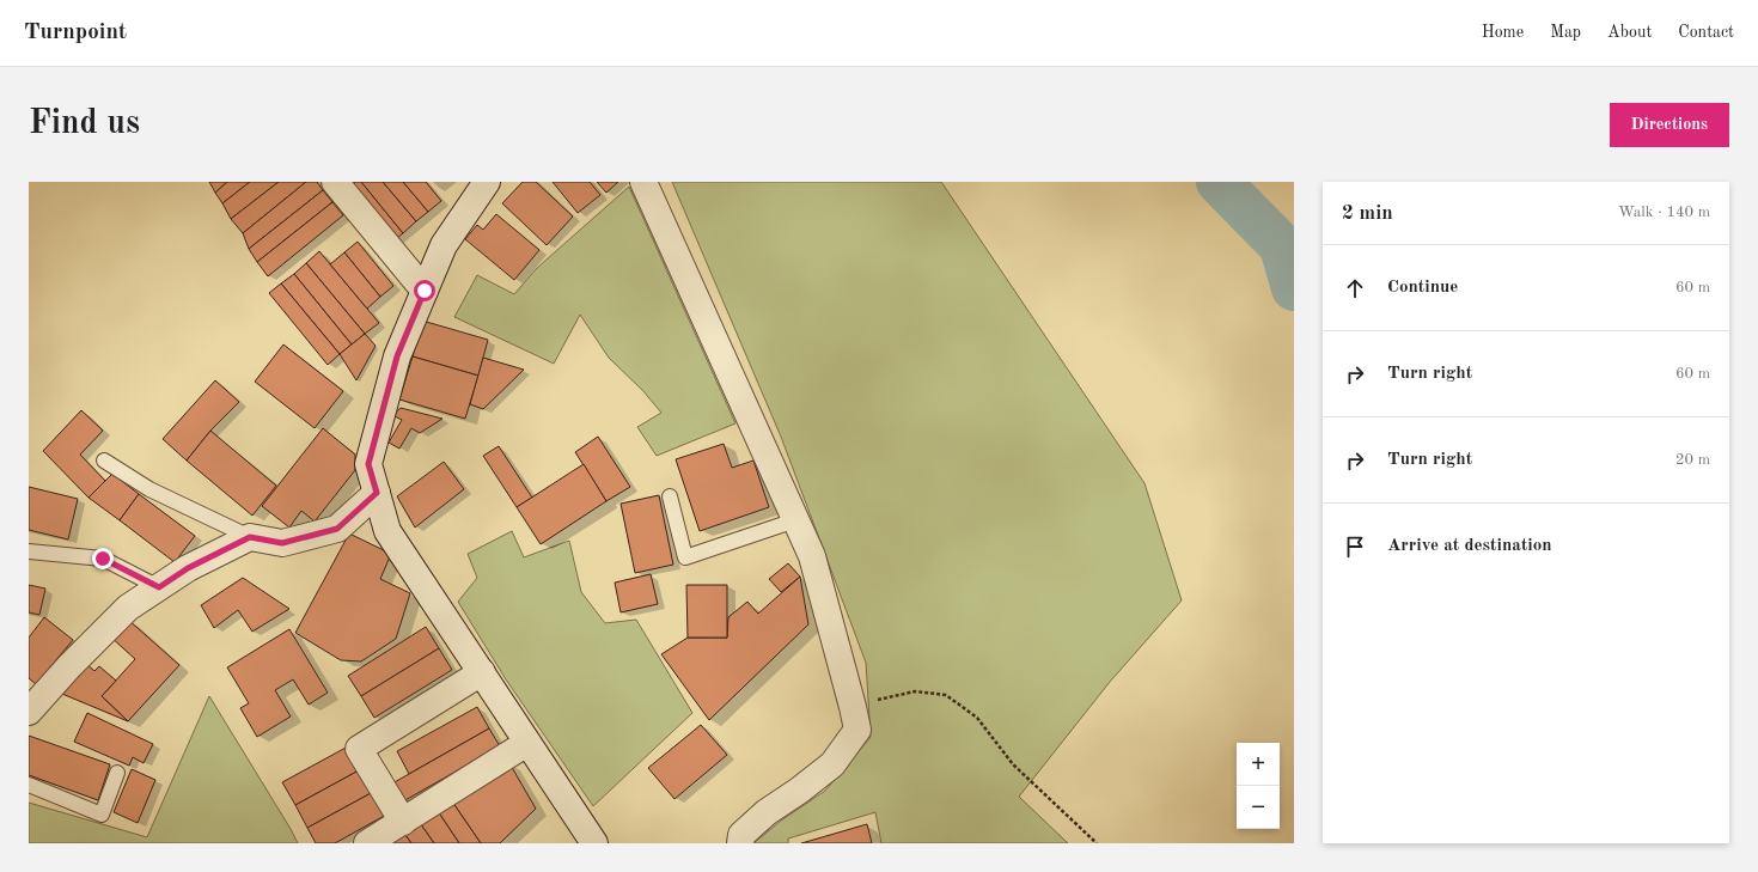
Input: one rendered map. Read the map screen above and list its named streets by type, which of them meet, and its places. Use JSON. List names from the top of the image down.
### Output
{
  "page": {
    "header": "Turnpoint",
    "nav": [
      "Home",
      "Map",
      "About",
      "Contact"
    ],
    "buttons": "Directions",
    "title": "Find us",
    "heading": ["2 min", "Walk · 140 m"],
    "list": [
      ["Continue", "60 m"],
      ["Turn right", "60 m"],
      ["Turn right", "20 m"],
      "Arrive at destination"
    ],
    "map_buttons": ["+", "−"]
  }
}
